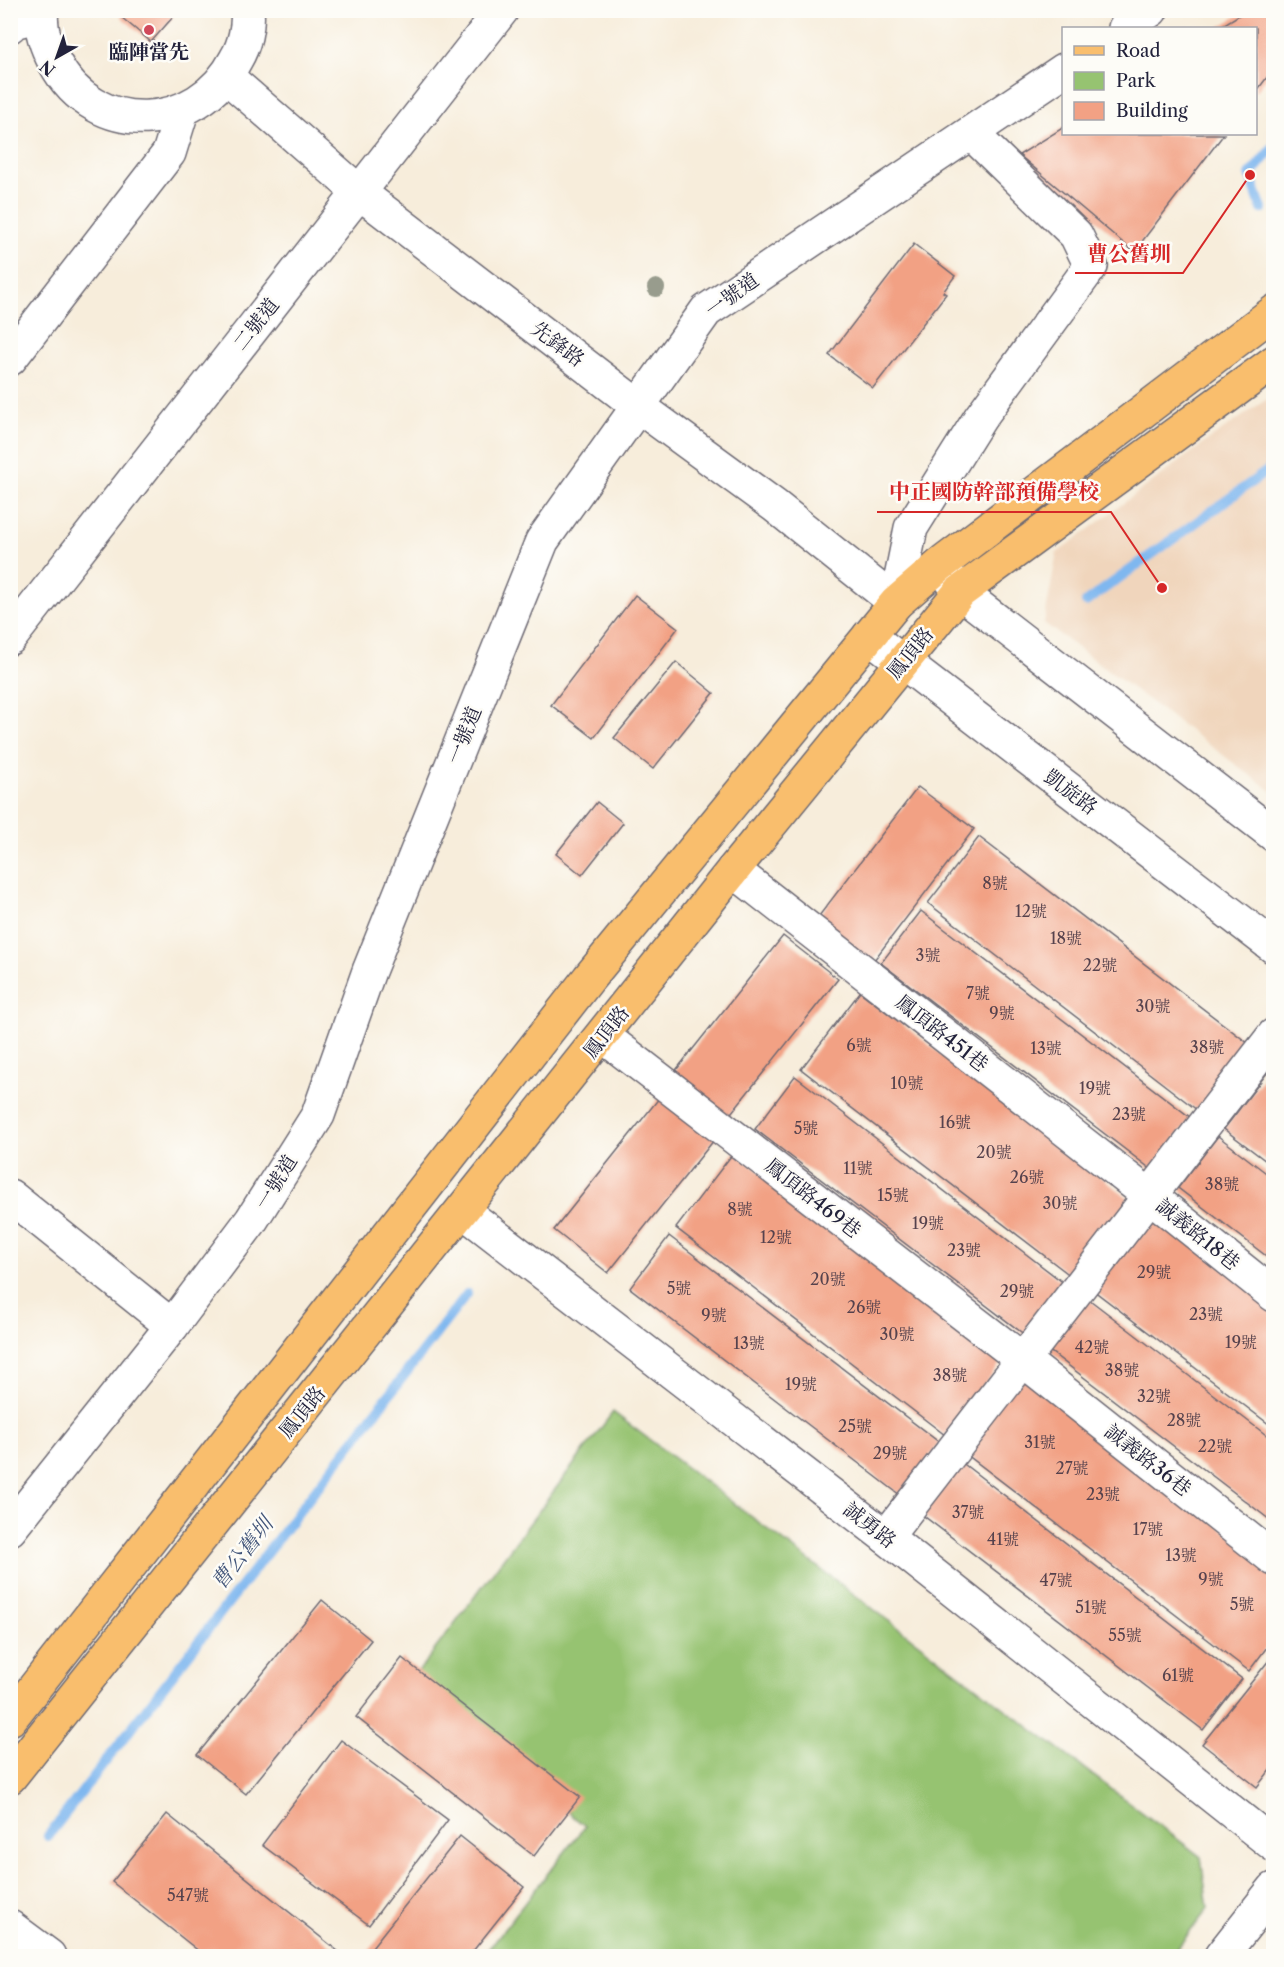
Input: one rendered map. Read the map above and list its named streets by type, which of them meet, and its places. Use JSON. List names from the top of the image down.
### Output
{
  "streets": {
    "main road": ["鳳頂路"],
    "street": [
      "一號道",
      "二號道",
      "先鋒路",
      "凱旋路",
      "鳳頂路451巷",
      "鳳頂路469巷",
      "誠義路18巷",
      "誠義路36巷",
      "誠勇路"
    ]
  },
  "crossings": [
    ["一號道", "先鋒路"],
    ["二號道", "先鋒路"],
    ["先鋒路", "鳳頂路"],
    ["鳳頂路", "凱旋路"],
    ["鳳頂路", "鳳頂路451巷"],
    ["鳳頂路", "鳳頂路469巷"],
    ["鳳頂路", "誠勇路"],
    ["鳳頂路451巷", "誠義路18巷"],
    ["鳳頂路469巷", "誠義路36巷"]
  ],
  "water": ["曹公舊圳"],
  "places": ["臨陣當先", "曹公舊圳", "中正國防幹部預備學校"],
  "house_numbers": [
    "8號",
    "12號",
    "18號",
    "3號",
    "22號",
    "7號",
    "30號",
    "9號",
    "6號",
    "38號",
    "13號",
    "10號",
    "19號",
    "23號",
    "16號",
    "5號",
    "20號",
    "11號",
    "26號",
    "38號",
    "15號",
    "30號",
    "8號",
    "19號",
    "12號",
    "23號",
    "29號",
    "20號",
    "5號",
    "29號",
    "26號",
    "23號",
    "9號",
    "30號",
    "19號",
    "13號",
    "42號",
    "38號",
    "38號",
    "19號",
    "32號",
    "28號",
    "25號",
    "31號",
    "22號",
    "29號",
    "27號",
    "23號",
    "37號",
    "17號",
    "41號",
    "13號",
    "9號",
    "47號",
    "5號",
    "51號",
    "55號",
    "61號",
    "547號"
  ],
  "legend": ["Road", "Park", "Building"],
  "north": "bottom left"
}
